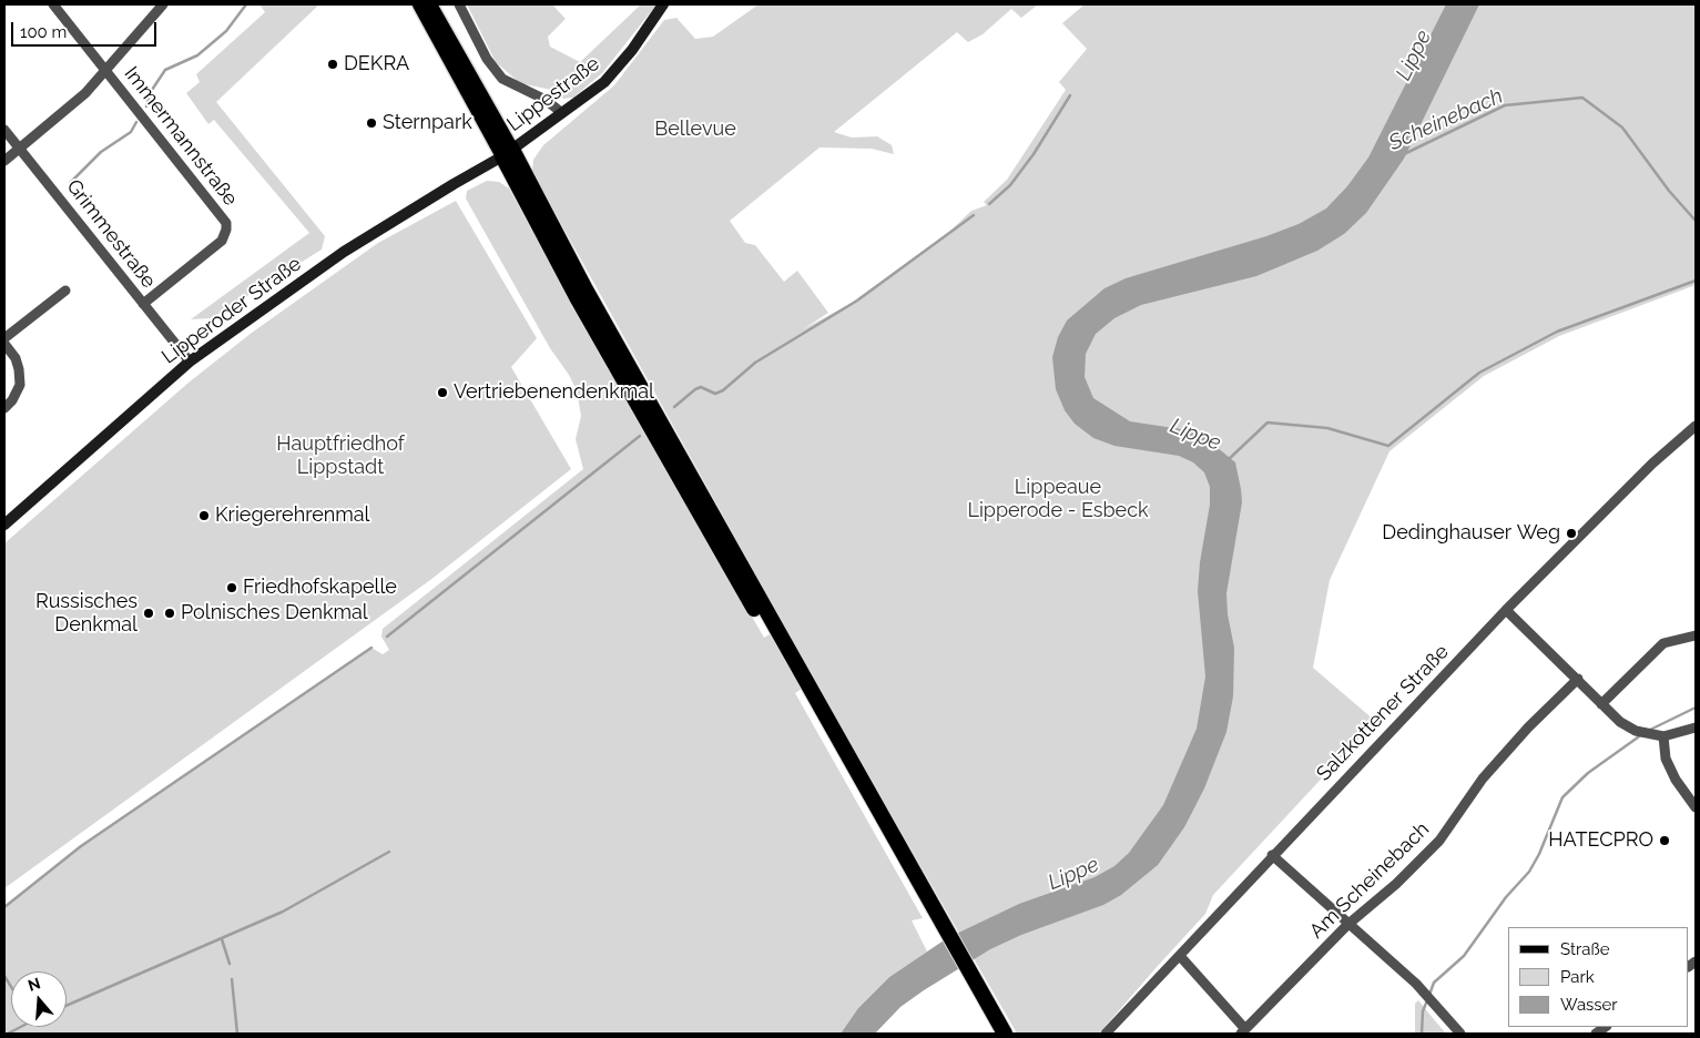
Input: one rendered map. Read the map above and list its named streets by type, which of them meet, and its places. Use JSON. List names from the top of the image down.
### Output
{
  "streets": {
    "main road": ["Lippestraße", "Lipperoder Straße"],
    "street": [
      "Immermannstraße",
      "Grimmestraße",
      "Salzkottener Straße",
      "Am Scheinebach"
    ]
  },
  "crossings": [
    ["Lippestraße", "Lipperoder Straße"],
    ["Immermannstraße", "Grimmestraße"],
    ["Grimmestraße", "Lipperoder Straße"],
    ["Salzkottener Straße", "Am Scheinebach"]
  ],
  "water": ["Lippe", "Scheinebach"],
  "parks": ["Bellevue", "Hauptfriedhof Lippstadt", "Lippeaue Lipperode - Esbeck"],
  "places": [
    "DEKRA",
    "Sternpark",
    "Vertriebenendenkmal",
    "Kriegerehrenmal",
    "Dedinghauser Weg",
    "Friedhofskapelle",
    "Russisches Denkmal",
    "Polnisches Denkmal",
    "HATECPRO"
  ],
  "legend": ["Straße", "Park", "Wasser"],
  "scale_bar": "100 m",
  "north": "top"
}
